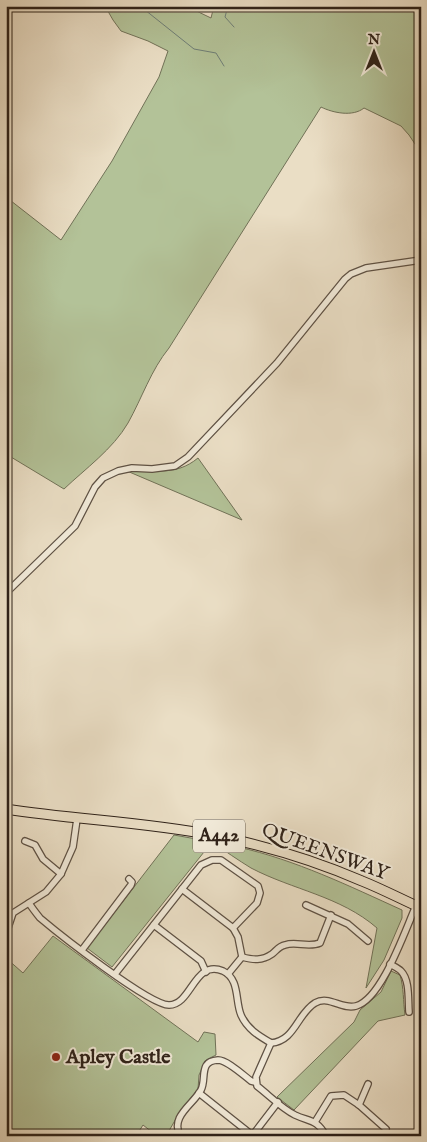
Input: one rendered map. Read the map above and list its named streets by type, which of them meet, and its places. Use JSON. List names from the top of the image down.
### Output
{
  "streets": {
    "main road": ["A442", "QUEENSWAY"]
  },
  "places": ["Apley Castle"],
  "north": "top"
}
